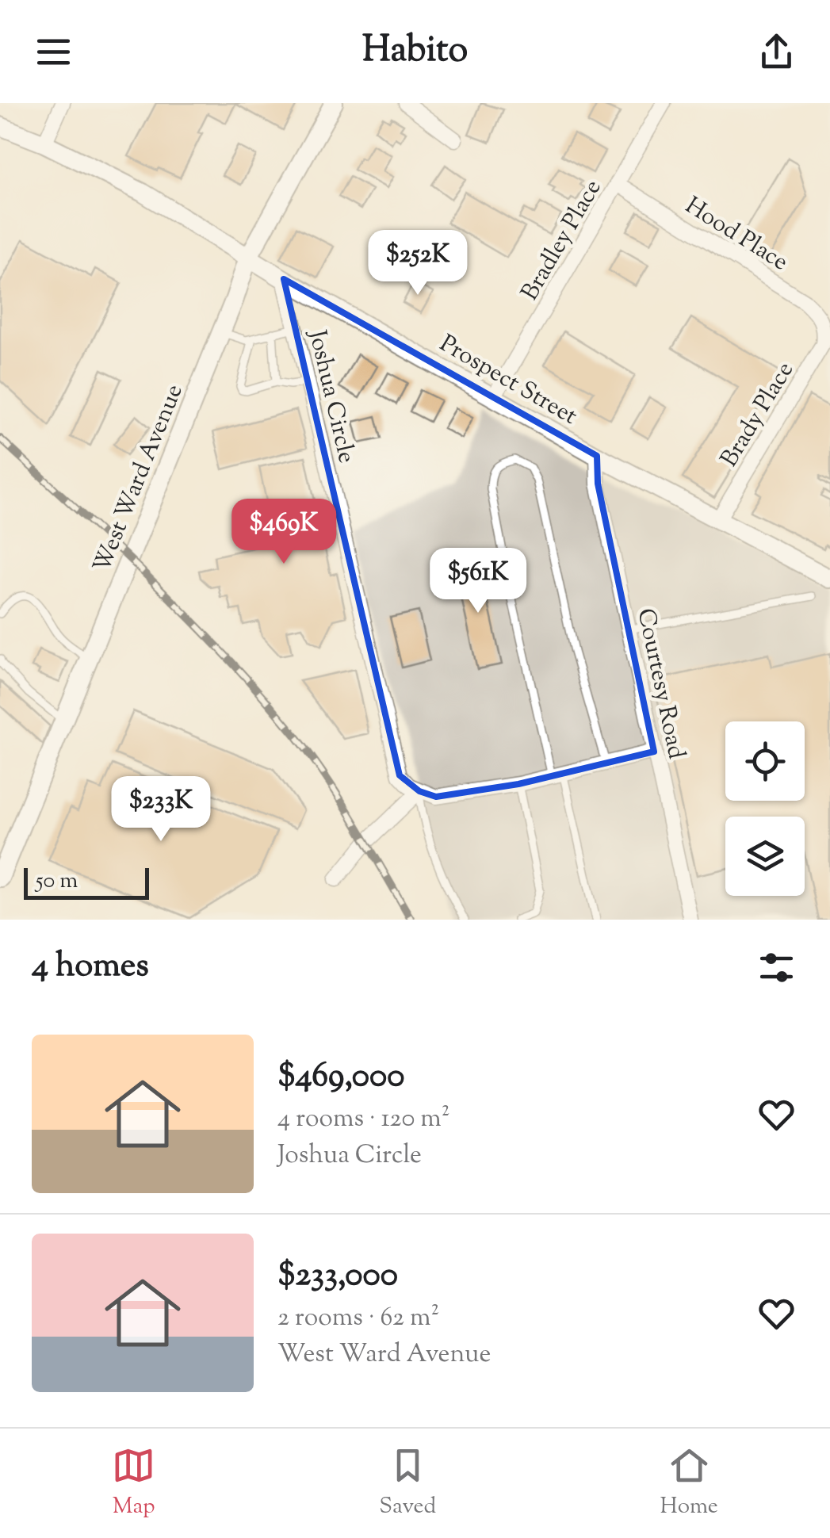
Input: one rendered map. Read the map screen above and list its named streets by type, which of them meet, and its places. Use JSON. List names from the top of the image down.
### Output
{
  "streets": {
    "street": [
      "Hood Place",
      "Bradley Place",
      "Prospect Street",
      "Joshua Circle",
      "Brady Place",
      "West Ward Avenue",
      "Courtesy Road"
    ]
  },
  "crossings": [
    ["Hood Place", "Bradley Place"],
    ["Hood Place", "Brady Place"],
    ["Bradley Place", "Prospect Street"],
    ["Prospect Street", "Joshua Circle"],
    ["Prospect Street", "Brady Place"],
    ["Prospect Street", "West Ward Avenue"],
    ["Prospect Street", "Courtesy Road"]
  ],
  "scale_bar": "50 m",
  "page": {
    "header": "Habito",
    "price": [
      "$252K",
      "$469K",
      "$561K",
      "$233K"
    ],
    "scale": "50 m",
    "heading": "4 homes",
    "list": [
      {
        "name": "$469,000",
        "note": "4 rooms · 120 m² · Joshua Circle"
      },
      {
        "name": "$233,000",
        "note": "2 rooms · 62 m² · West Ward Avenue"
      }
    ],
    "tabs": ["Map", "Saved", "Home"]
  }
}
